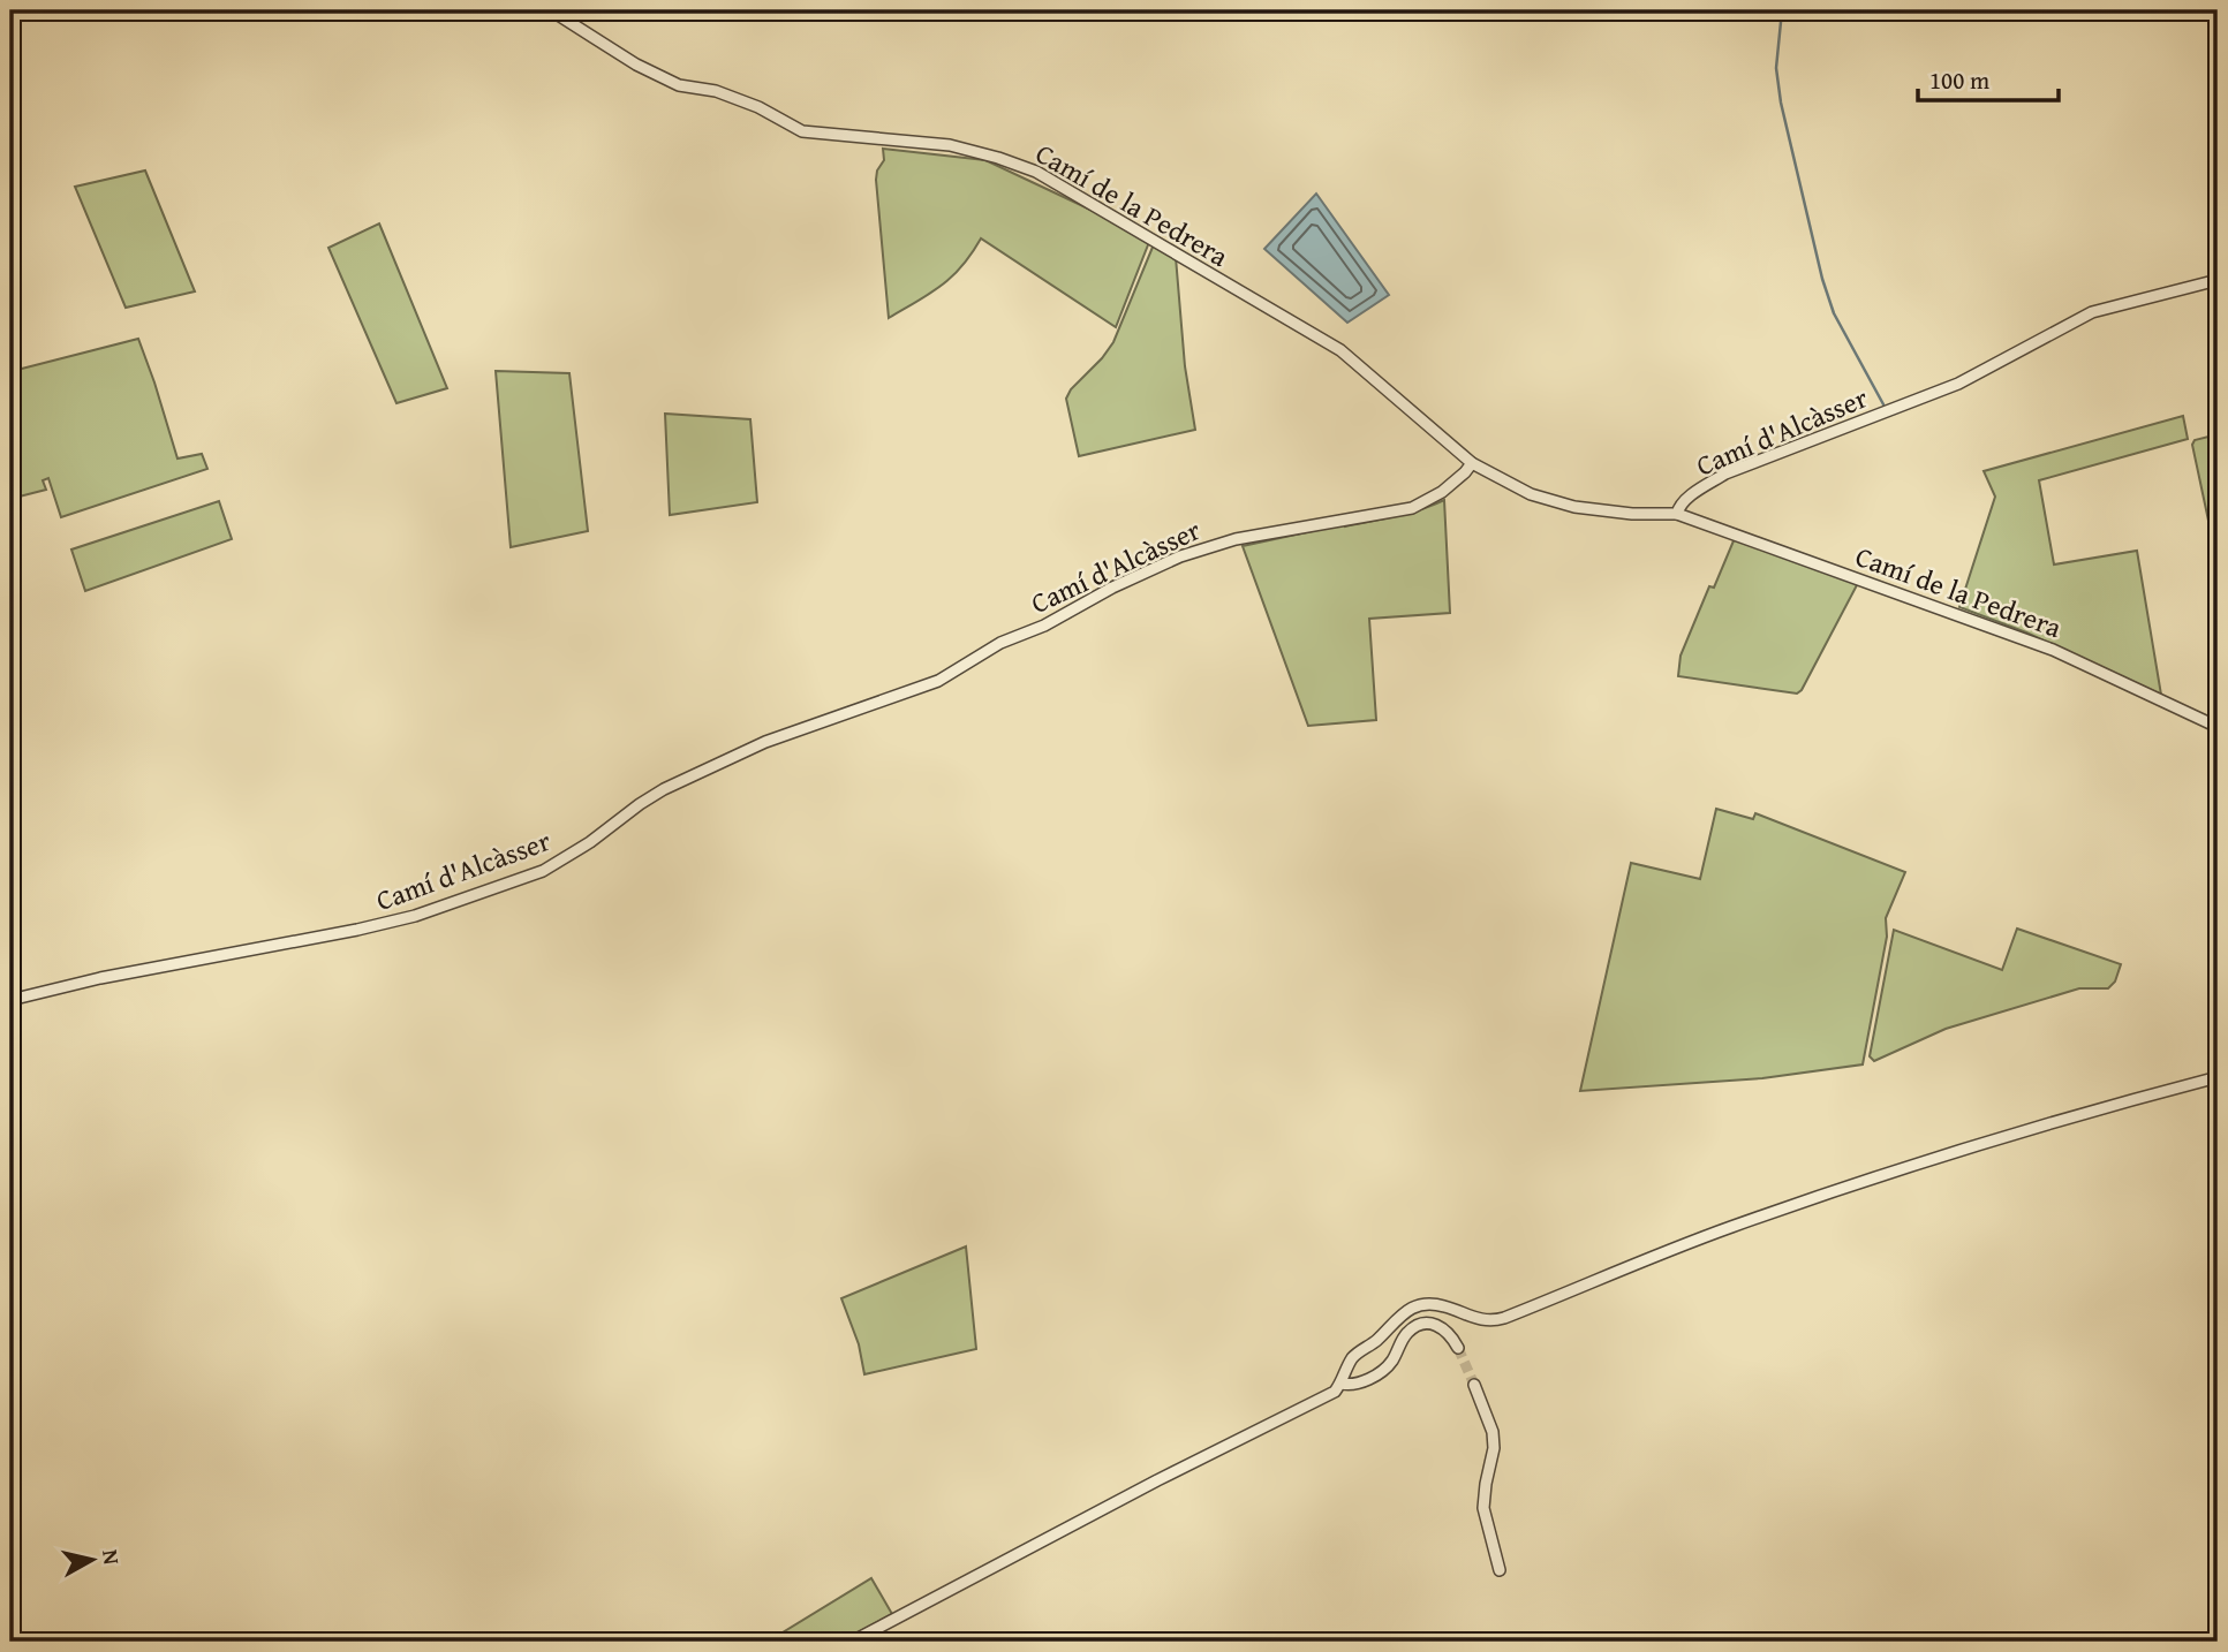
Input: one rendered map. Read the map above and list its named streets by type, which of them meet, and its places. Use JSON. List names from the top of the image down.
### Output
{
  "streets": {
    "street": ["Camí de la Pedrera", "Camí d'Alcàsser"]
  },
  "crossings": [
    ["Camí de la Pedrera", "Camí d'Alcàsser"]
  ],
  "scale_bar": "100 m",
  "north": "right"
}
